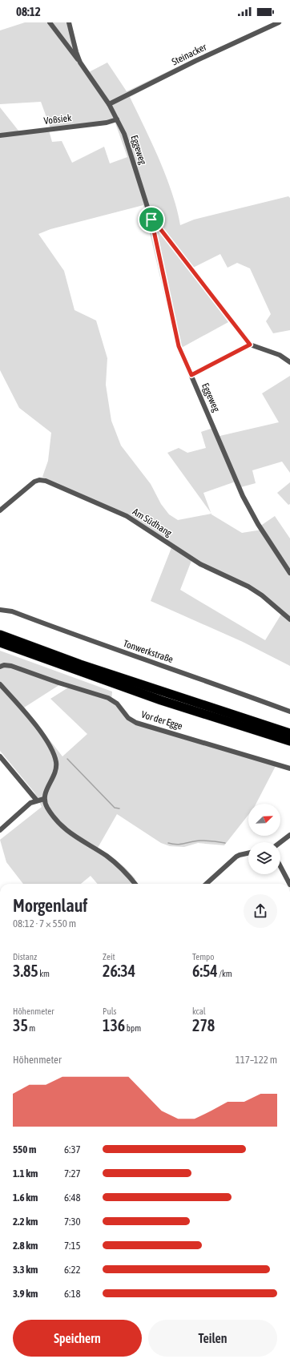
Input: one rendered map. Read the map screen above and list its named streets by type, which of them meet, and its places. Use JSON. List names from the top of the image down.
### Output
{
  "streets": {
    "street": [
      "Steinacker",
      "Voßsiek",
      "Eggeweg",
      "Am Südhang",
      "Tonwerkstraße",
      "Vor der Egge"
    ]
  },
  "crossings": [
    ["Steinacker", "Eggeweg"],
    ["Voßsiek", "Eggeweg"]
  ],
  "north": "top right",
  "page": {
    "status": "08:12",
    "heading": ["Morgenlauf", "08:12 · 7 × 550 m"],
    "stats": [
      ["Distanz", "3.85 km"],
      ["Zeit", "26:34"],
      ["Tempo", "6:54 /km"],
      ["Höhenmeter", "35 m"],
      ["Puls", "136 bpm"],
      ["kcal", "278"]
    ],
    "chart": ["Höhenmeter", "117–122 m"],
    "list": [
      {
        "name": "550 m",
        "note": "6:37"
      },
      {
        "name": "1.1 km",
        "note": "7:27"
      },
      {
        "name": "1.6 km",
        "note": "6:48"
      },
      {
        "name": "2.2 km",
        "note": "7:30"
      },
      {
        "name": "2.8 km",
        "note": "7:15"
      },
      {
        "name": "3.3 km",
        "note": "6:22"
      },
      {
        "name": "3.9 km",
        "note": "6:18"
      }
    ],
    "buttons": ["Speichern", "Teilen"]
  }
}
